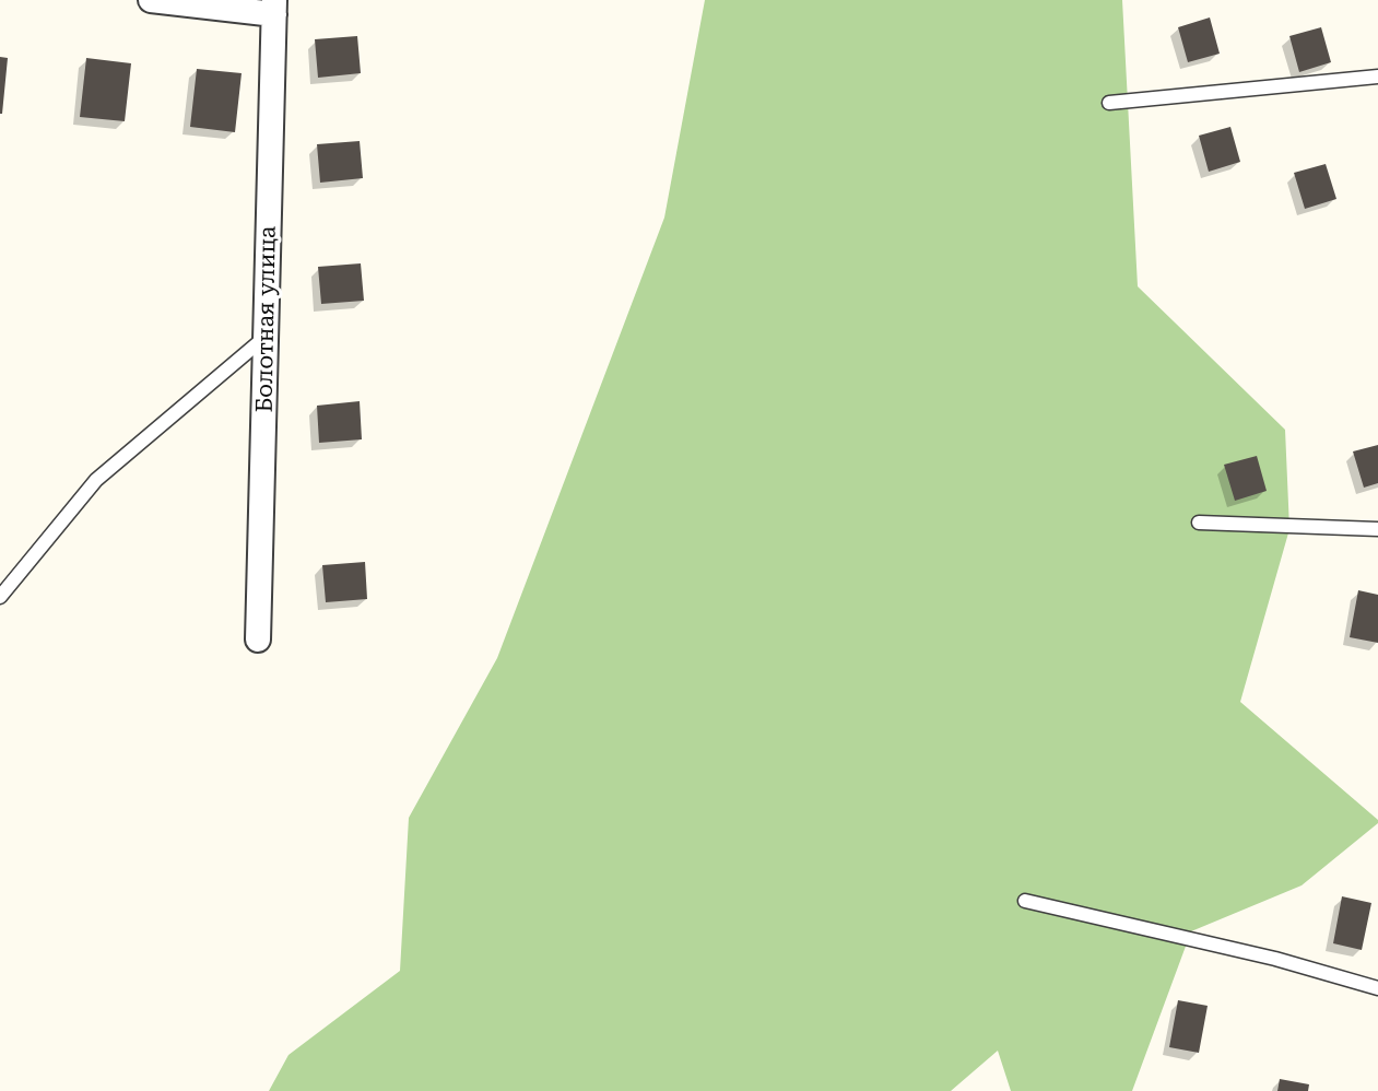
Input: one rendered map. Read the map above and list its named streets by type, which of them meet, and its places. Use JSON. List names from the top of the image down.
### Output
{
  "streets": {
    "street": ["Болотная улица"]
  }
}
